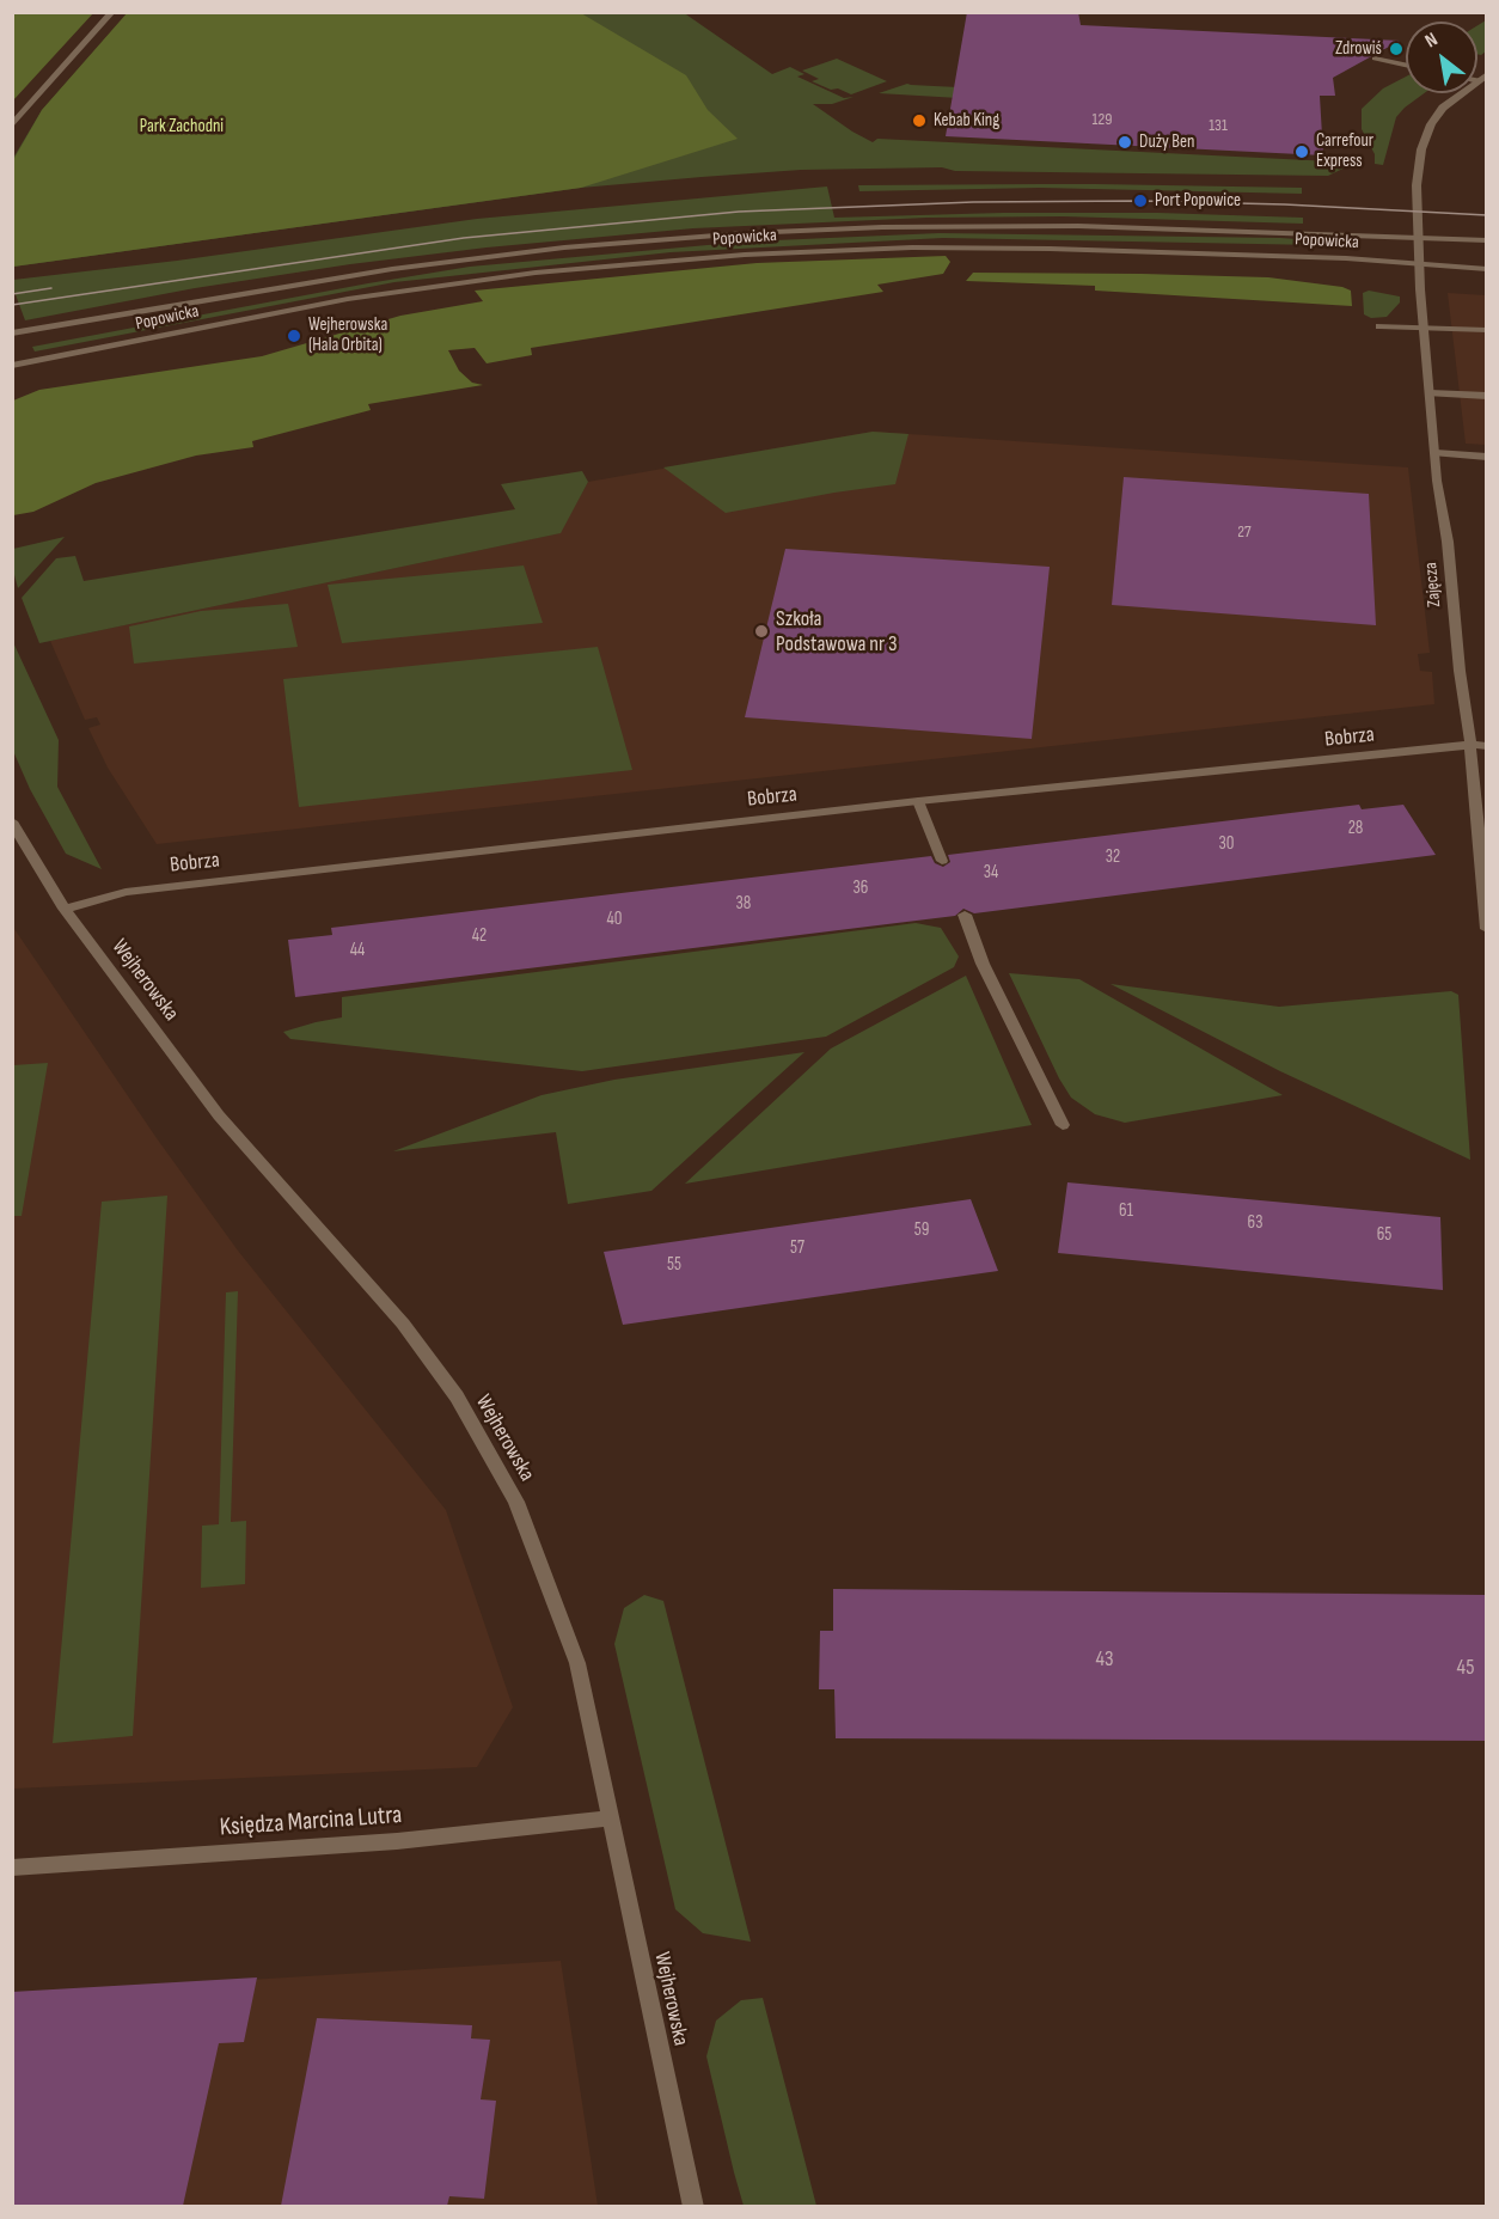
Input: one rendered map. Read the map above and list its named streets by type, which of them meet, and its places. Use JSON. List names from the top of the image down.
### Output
{
  "streets": {
    "street": [
      "Popowicka",
      "Zajęcza",
      "Bobrza",
      "Wejherowska",
      "Księdza Marcina Lutra"
    ]
  },
  "crossings": [
    ["Popowicka", "Zajęcza"],
    ["Zajęcza", "Bobrza"],
    ["Bobrza", "Wejherowska"],
    ["Wejherowska", "Księdza Marcina Lutra"]
  ],
  "parks": ["Park Zachodni"],
  "places": [
    "Zdrowiś",
    "Kebab King",
    "Duży Ben",
    "Carrefour Express",
    "Port Popowice",
    "Wejherowska (Hala Orbita)",
    "Szkoła Podstawowa nr 3"
  ],
  "house_numbers": [
    "129",
    "131",
    "27",
    "28",
    "30",
    "32",
    "34",
    "36",
    "38",
    "40",
    "42",
    "44",
    "61",
    "63",
    "59",
    "65",
    "57",
    "55",
    "43",
    "45"
  ],
  "north": "top left"
}
